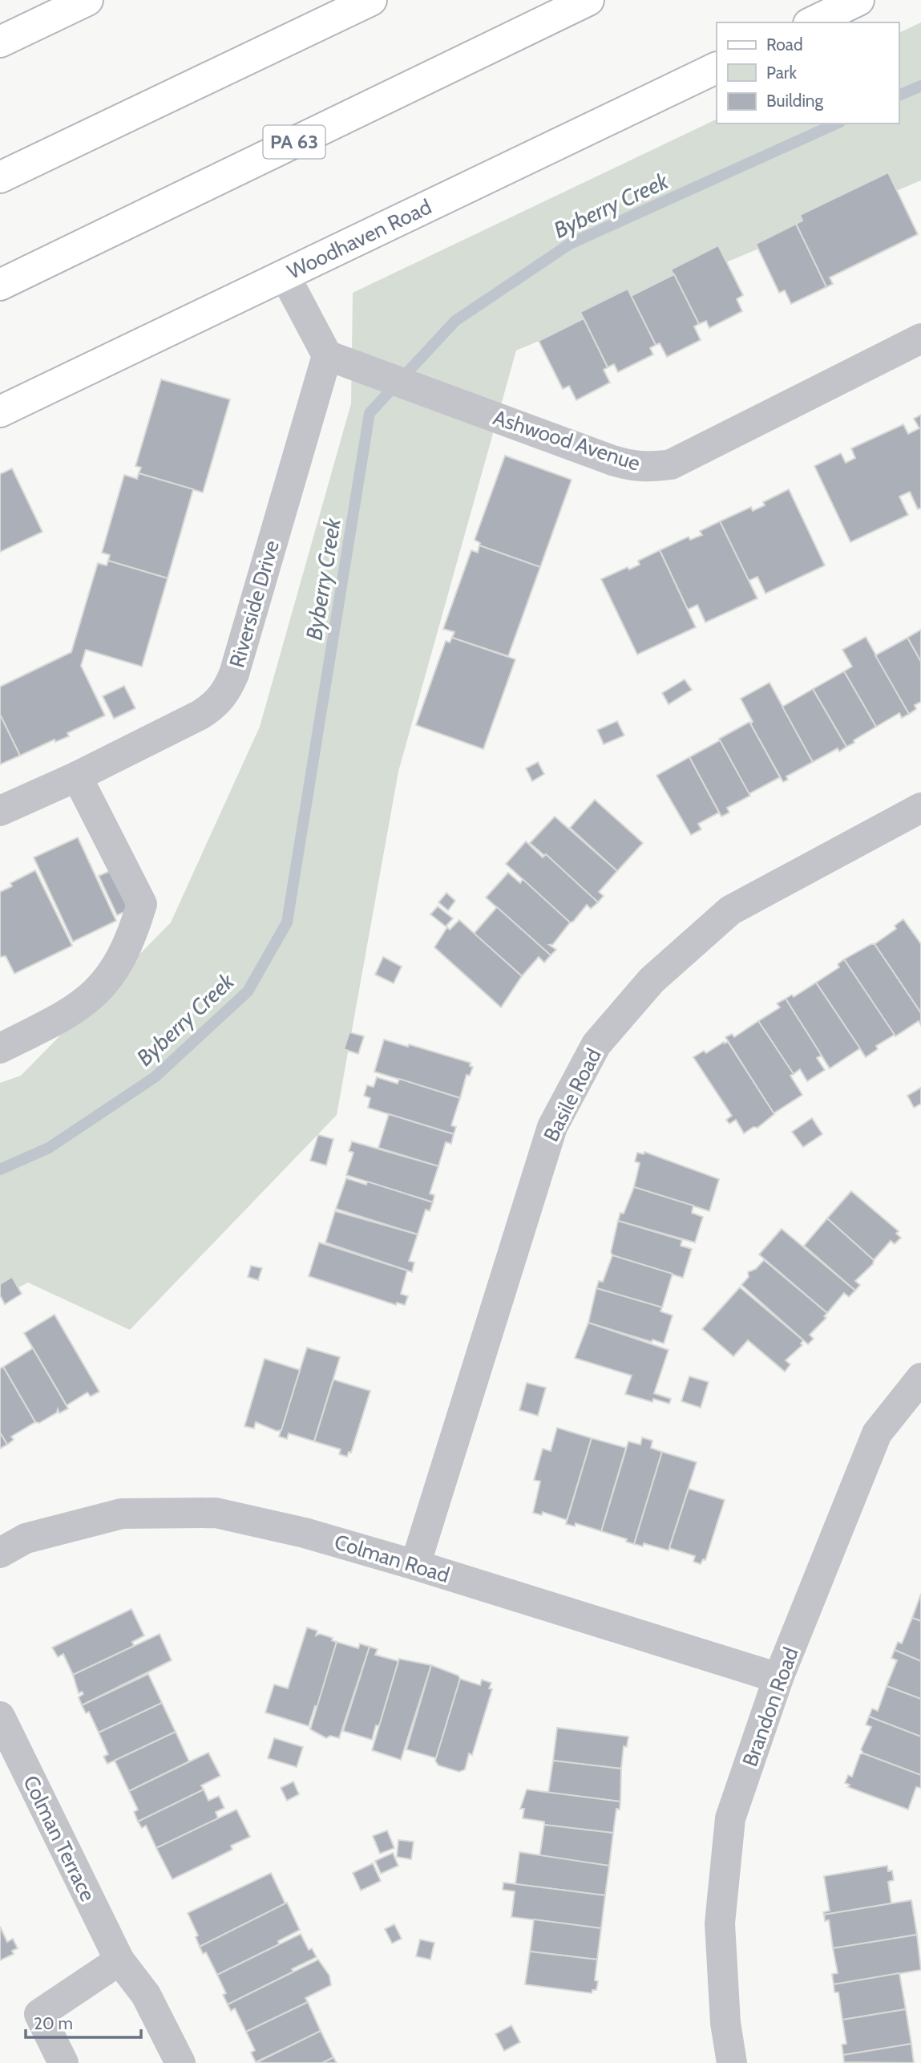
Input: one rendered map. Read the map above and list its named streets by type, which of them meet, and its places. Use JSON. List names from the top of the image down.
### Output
{
  "streets": {
    "main road": ["PA 63", "Woodhaven Road"],
    "street": [
      "Ashwood Avenue",
      "Riverside Drive",
      "Basile Road",
      "Colman Road",
      "Brandon Road",
      "Colman Terrace"
    ]
  },
  "crossings": [
    ["Ashwood Avenue", "Riverside Drive"],
    ["Basile Road", "Colman Road"],
    ["Colman Road", "Brandon Road"]
  ],
  "water": ["Byberry Creek"],
  "legend": ["Road", "Park", "Building"],
  "scale_bar": "20 m"
}
